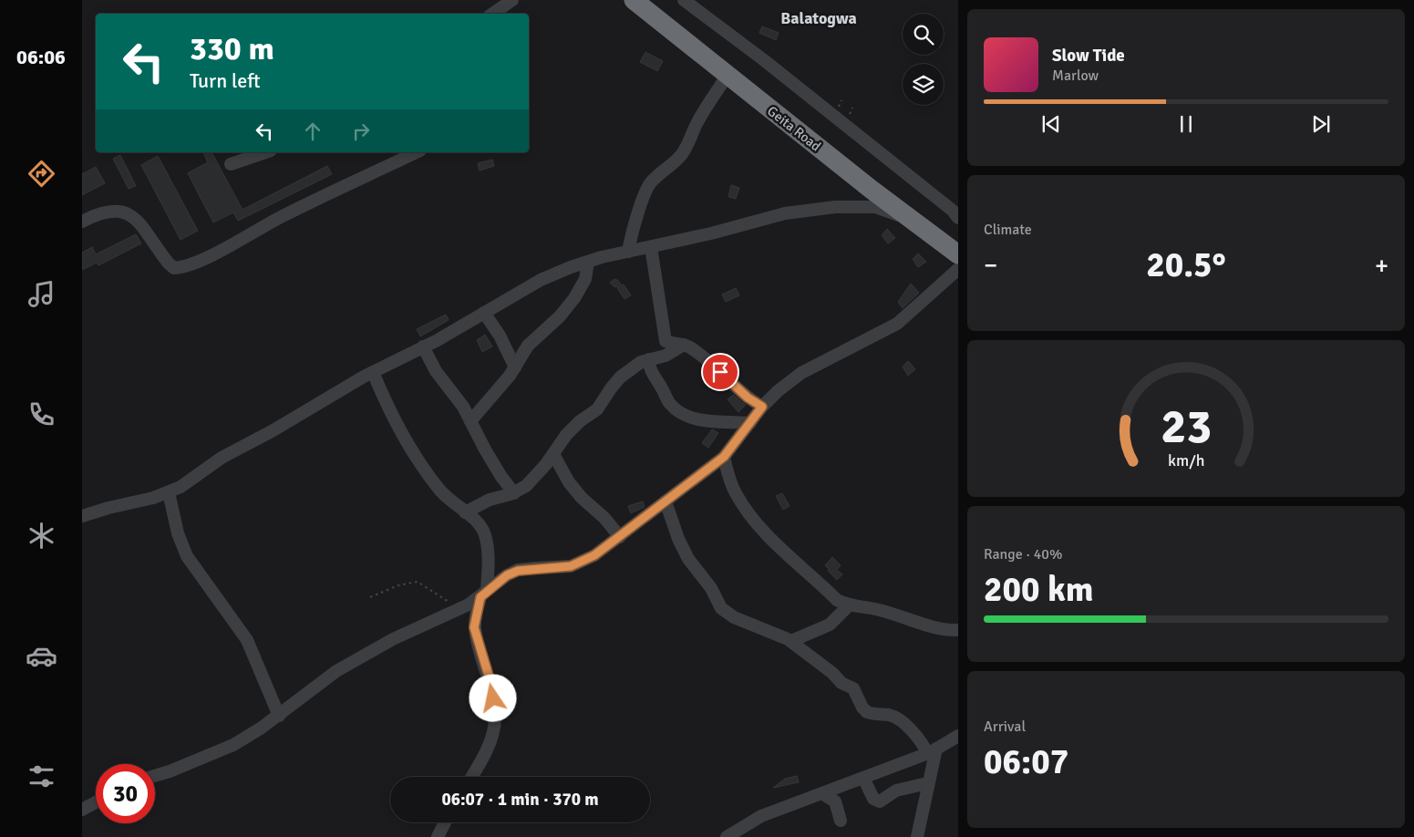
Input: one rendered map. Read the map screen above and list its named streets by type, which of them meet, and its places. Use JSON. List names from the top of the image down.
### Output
{
  "streets": {
    "highway": ["Geita Road"]
  },
  "districts": ["Balatogwa"],
  "page": {
    "tabs": "06:06",
    "turn": ["330 m", "Turn left"],
    "song": ["Slow Tide", "Marlow"],
    "tile": [
      "Climate",
      ["Range · 40%", "200 km"],
      ["Arrival", "06:07"]
    ],
    "heat": ["−", "20.5°", "+"],
    "limit": "30",
    "trip": "06:07 · 1 min · 370 m",
    "gauge": ["23", "km/h"]
  }
}
